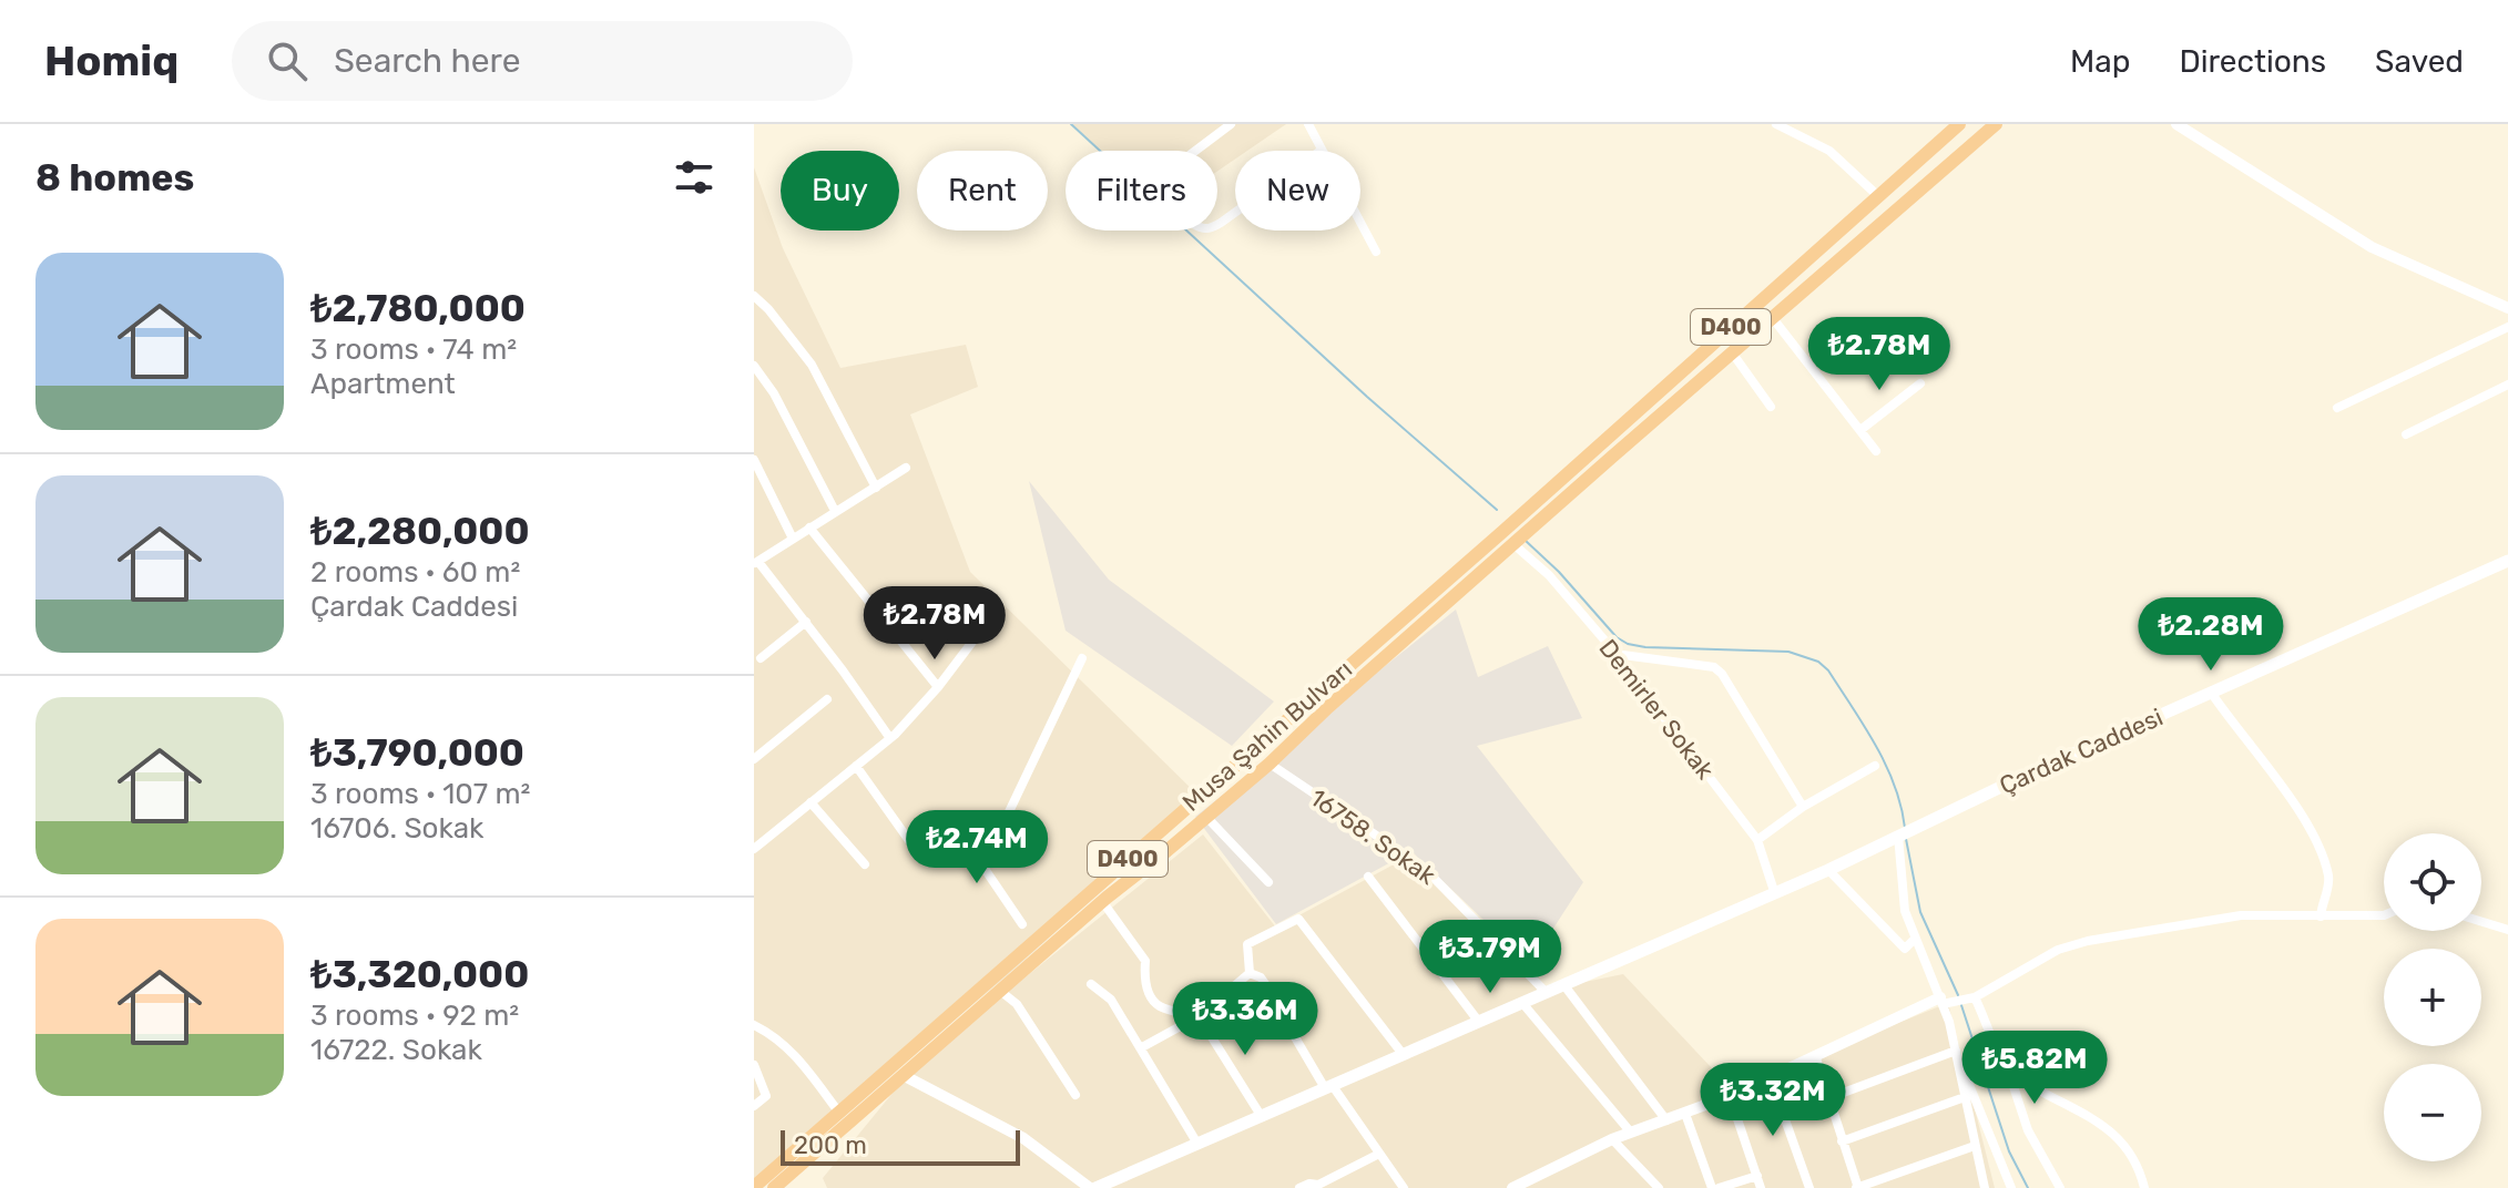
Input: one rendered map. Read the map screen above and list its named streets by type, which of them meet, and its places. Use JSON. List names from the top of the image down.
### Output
{
  "streets": {
    "highway": ["D400", "Musa Şahin Bulvarı"],
    "main road": ["Çardak Caddesi"],
    "street": ["Demirler Sokak", "16758. Sokak"]
  },
  "crossings": [
    ["D400", "Demirler Sokak"],
    ["D400", "Musa Şahin Bulvarı"],
    ["Demirler Sokak", "Musa Şahin Bulvarı"],
    ["Demirler Sokak", "Çardak Caddesi"],
    ["Musa Şahin Bulvarı", "16758. Sokak"],
    ["Çardak Caddesi", "16758. Sokak"]
  ],
  "scale_bar": "200 m",
  "page": {
    "header": "Homiq",
    "search": "Search here",
    "nav": ["Map", "Directions", "Saved"],
    "heading": "8 homes",
    "chip": [
      "Buy",
      "Rent",
      "Filters",
      "New"
    ],
    "list": [
      {
        "name": "₺2,780,000",
        "note": "3 rooms · 74 m² · Apartment"
      },
      {
        "name": "₺2,280,000",
        "note": "2 rooms · 60 m² · Çardak Caddesi"
      },
      {
        "name": "₺3,790,000",
        "note": "3 rooms · 107 m² · 16706. Sokak"
      },
      {
        "name": "₺3,320,000",
        "note": "3 rooms · 92 m² · 16722. Sokak"
      }
    ],
    "price": [
      "₺2.78M",
      "₺2.78M",
      "₺2.28M",
      "₺2.74M",
      "₺3.79M",
      "₺3.36M",
      "₺5.82M",
      "₺3.32M"
    ],
    "map_buttons": ["+", "−"],
    "scale": "200 m"
  }
}
